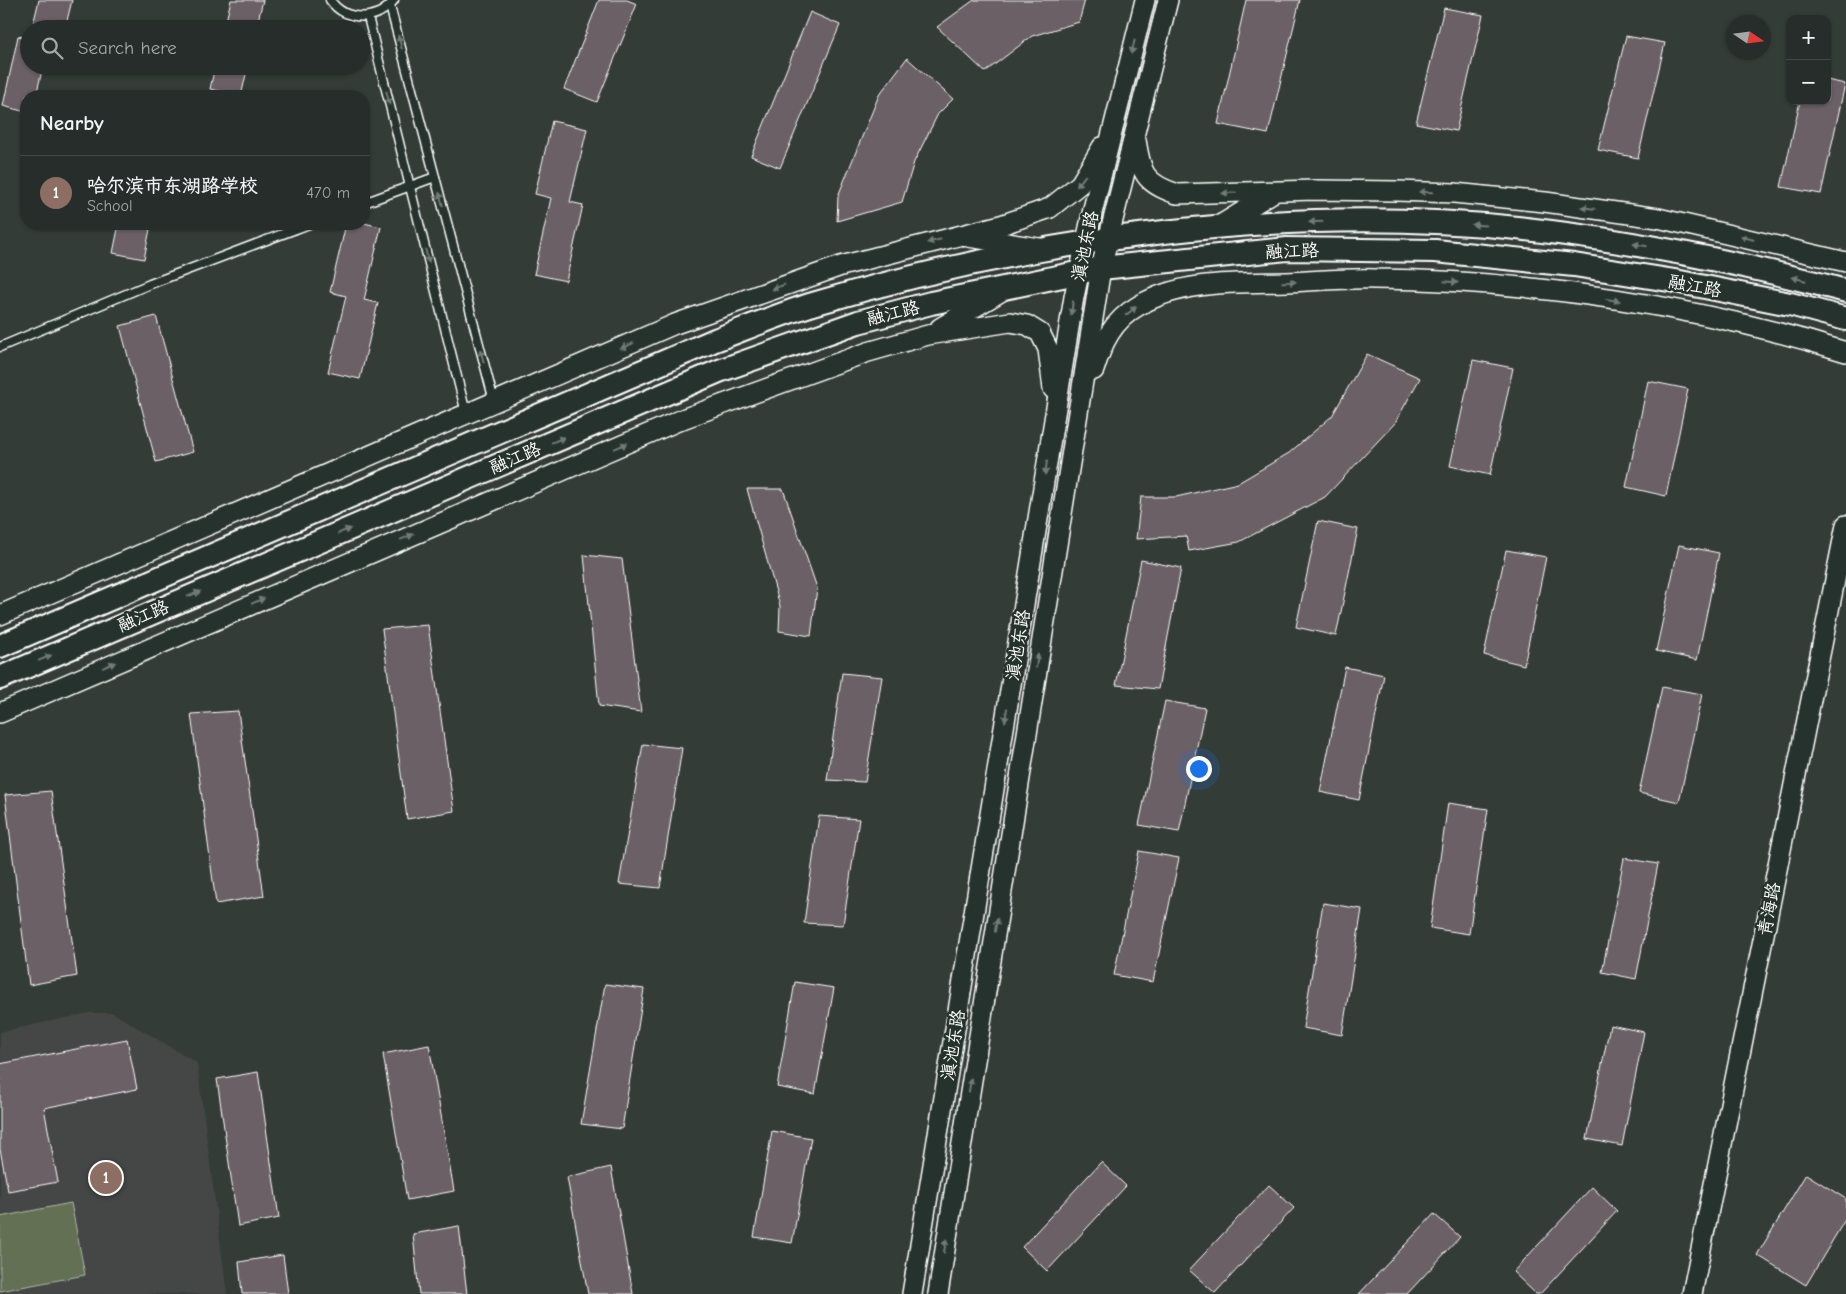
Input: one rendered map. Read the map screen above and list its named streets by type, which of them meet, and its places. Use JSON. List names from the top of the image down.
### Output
{
  "streets": {
    "main road": ["融江路"],
    "street": ["滇池东路", "青海路"]
  },
  "crossings": [
    ["滇池东路", "融江路"]
  ],
  "north": "right",
  "page": {
    "map_buttons": ["+", "−"],
    "search": "Search here",
    "heading": "Nearby",
    "list": [
      {
        "mark": "1",
        "name": "哈尔滨市东湖路学校",
        "note": "School",
        "value": "470 m"
      }
    ],
    "pins": "1"
  }
}
